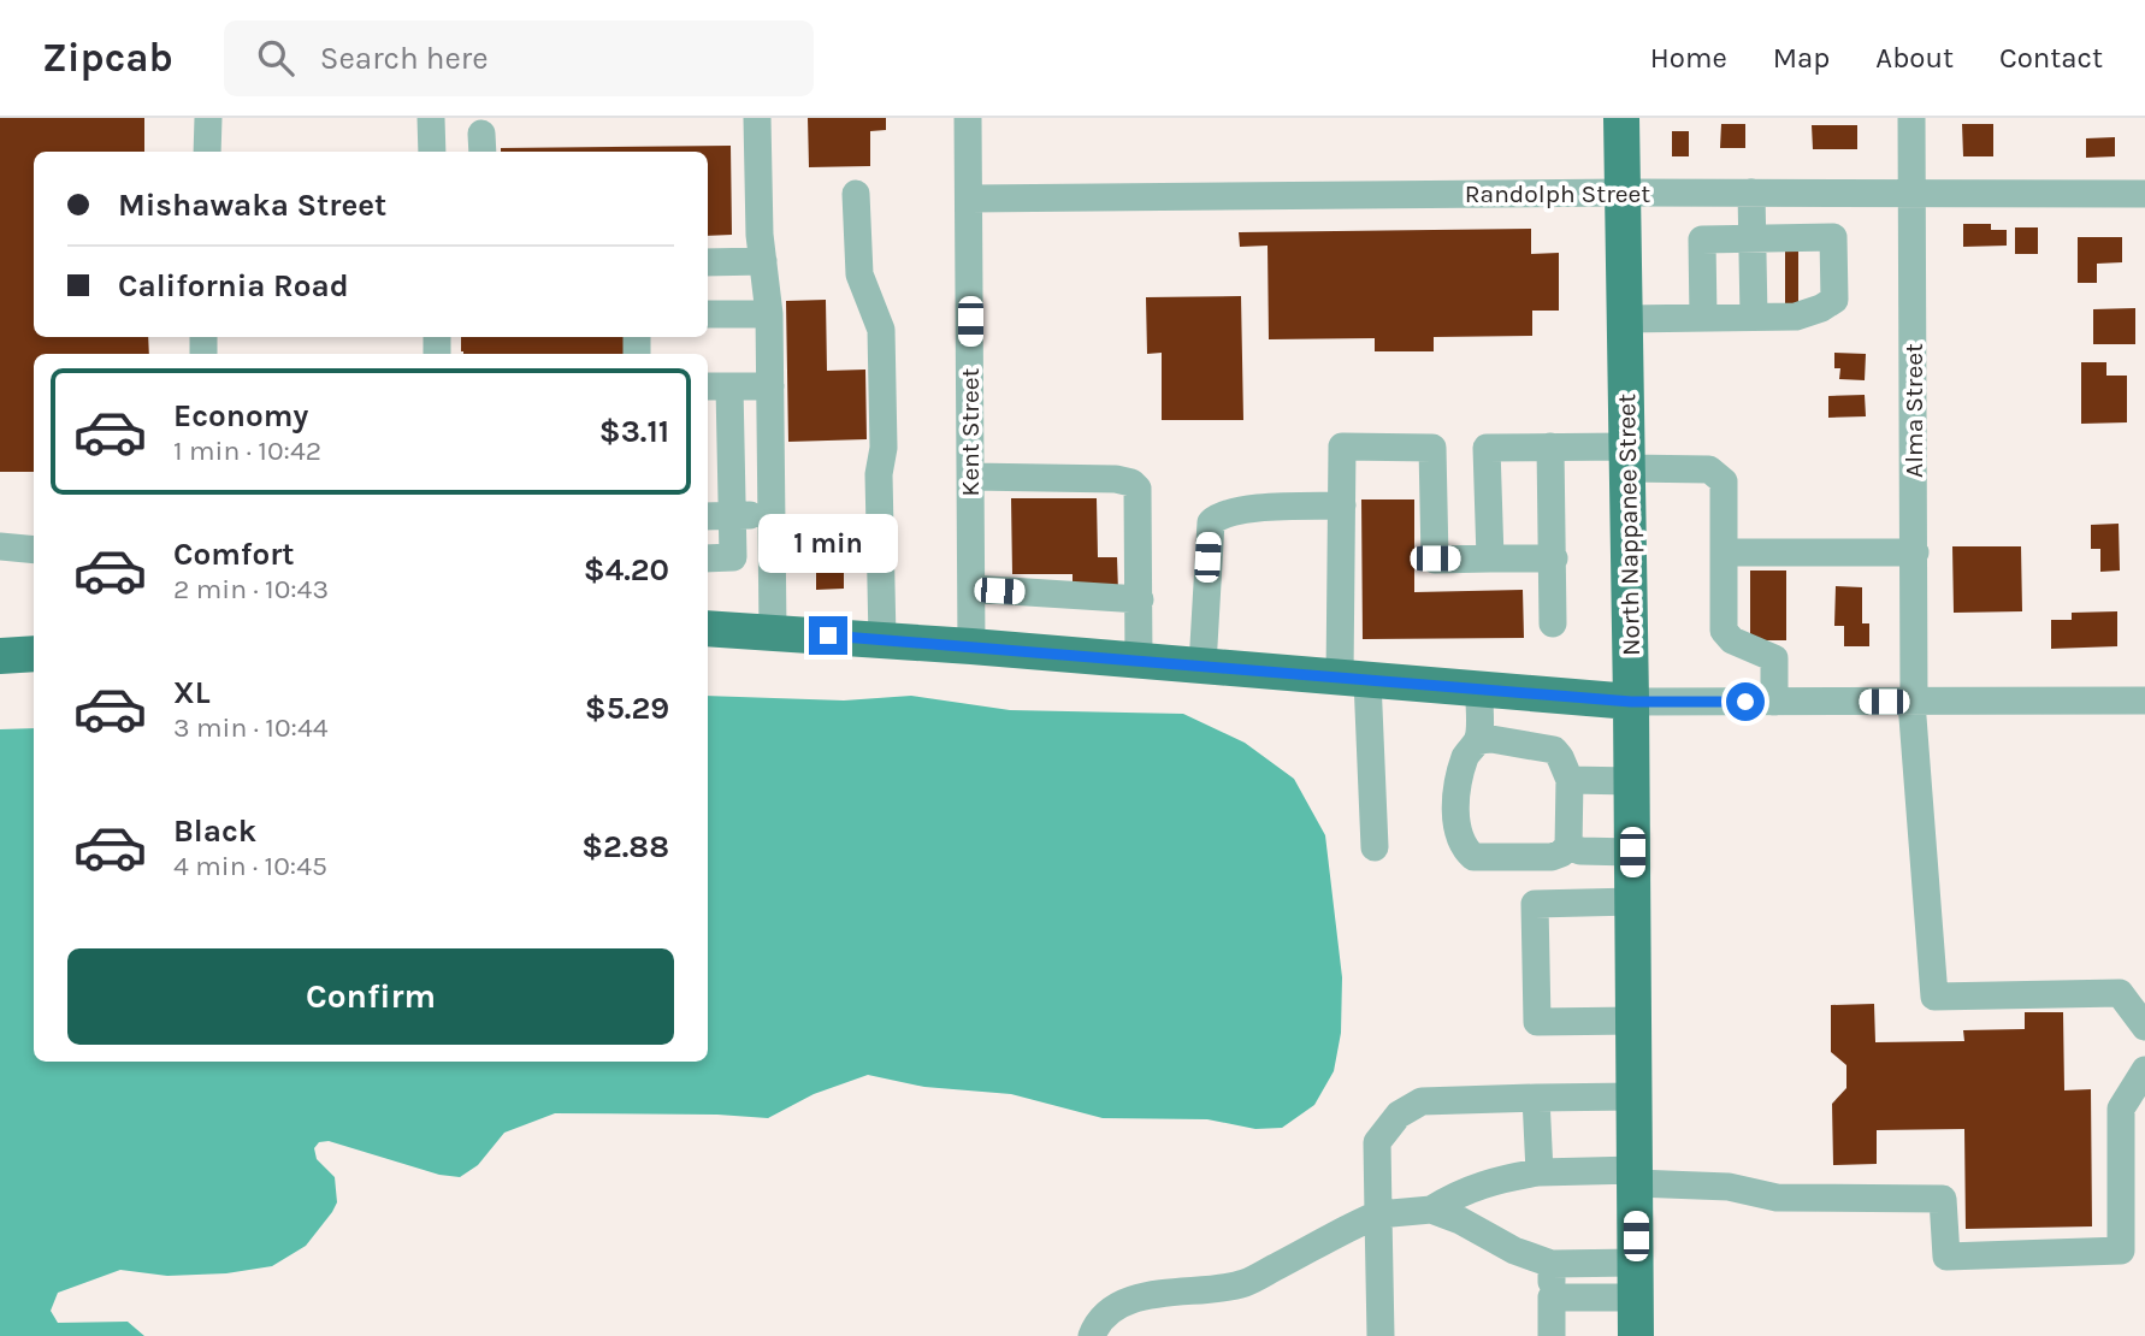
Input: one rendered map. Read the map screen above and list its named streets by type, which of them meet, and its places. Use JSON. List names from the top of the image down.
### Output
{
  "streets": {
    "main road": ["North Nappanee Street"],
    "street": ["Randolph Street", "Alma Street", "Kent Street"]
  },
  "crossings": [
    ["Randolph Street", "Alma Street"],
    ["Randolph Street", "Kent Street"],
    ["Randolph Street", "North Nappanee Street"]
  ],
  "page": {
    "header": "Zipcab",
    "search": "Search here",
    "nav": [
      "Home",
      "Map",
      "About",
      "Contact"
    ],
    "banner": ["Mishawaka Street", "California Road"],
    "list": [
      {
        "name": "Economy",
        "note": "1 min · 10:42",
        "value": "$3.11"
      },
      {
        "name": "Comfort",
        "note": "2 min · 10:43",
        "value": "$4.20"
      },
      {
        "name": "XL",
        "note": "3 min · 10:44",
        "value": "$5.29"
      },
      {
        "name": "Black",
        "note": "4 min · 10:45",
        "value": "$2.88"
      }
    ],
    "bubble": "1 min",
    "buttons": "Confirm"
  }
}
